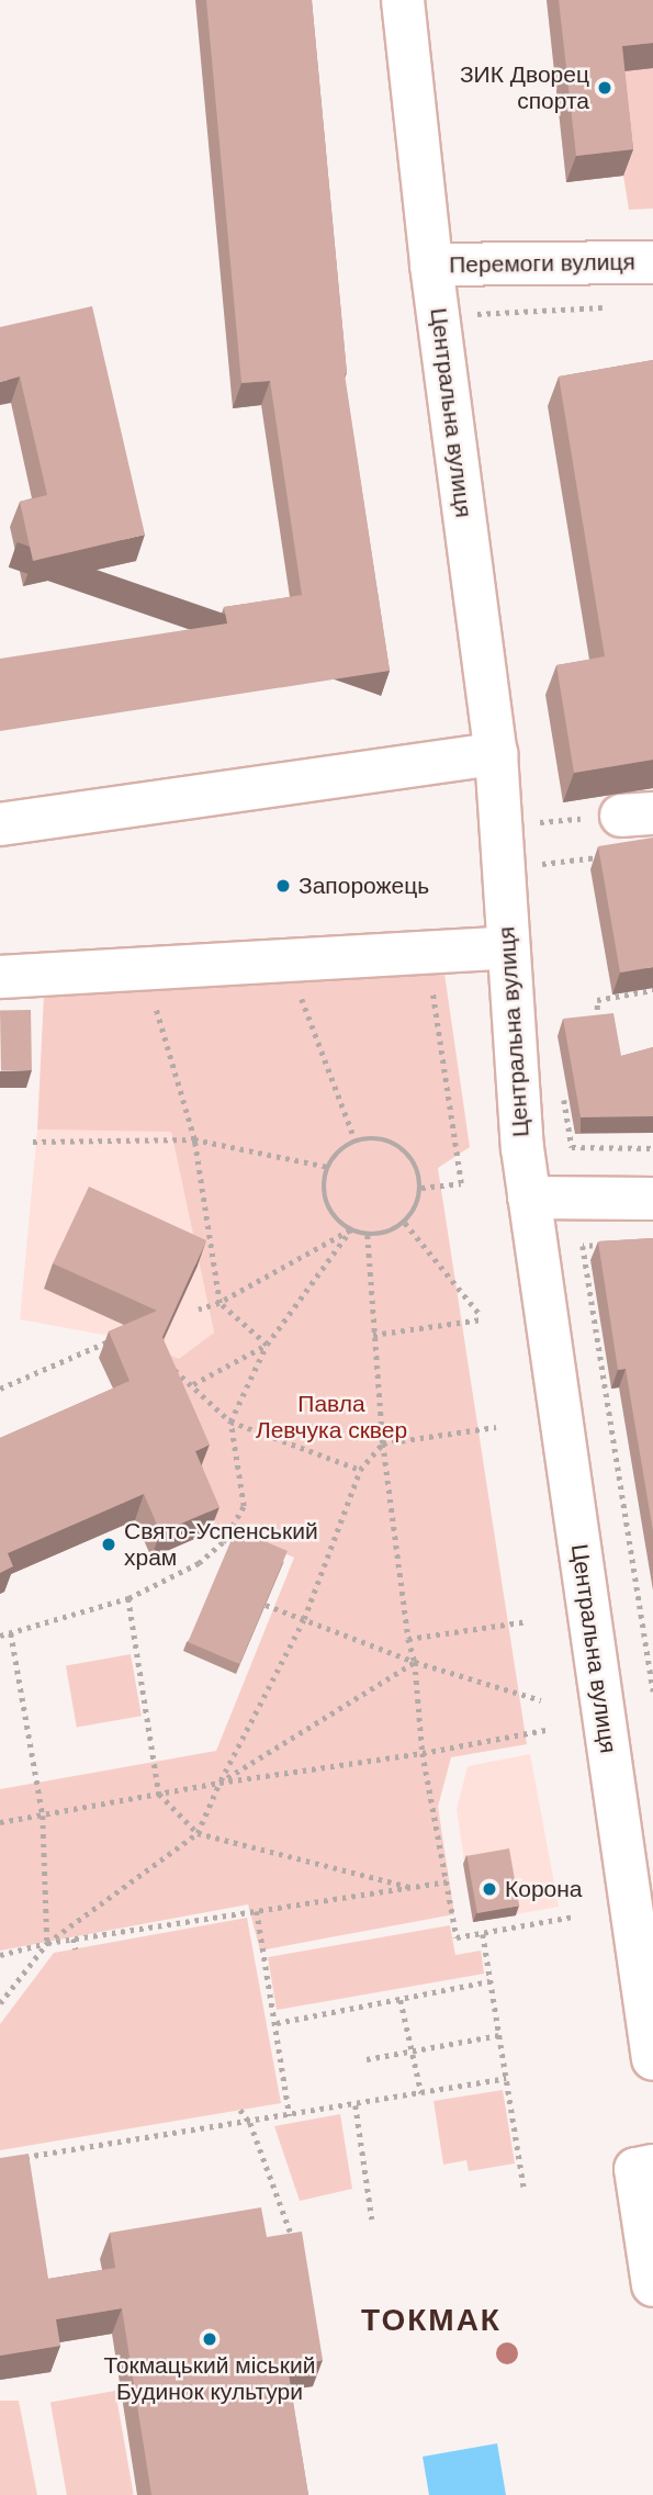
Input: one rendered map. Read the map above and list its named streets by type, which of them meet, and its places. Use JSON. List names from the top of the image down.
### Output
{
  "streets": {
    "street": ["Перемоги вулиця", "Центральна вулиця"]
  },
  "crossings": [
    ["Перемоги вулиця", "Центральна вулиця"]
  ],
  "districts": ["ТОКМАК"],
  "parks": ["Павла Левчука сквер"],
  "places": [
    "ЗИК Дворец спорта",
    "Запорожець",
    "Свято-Успенський храм",
    "Корона",
    "Токмацький міський Будинок культури"
  ]
}
